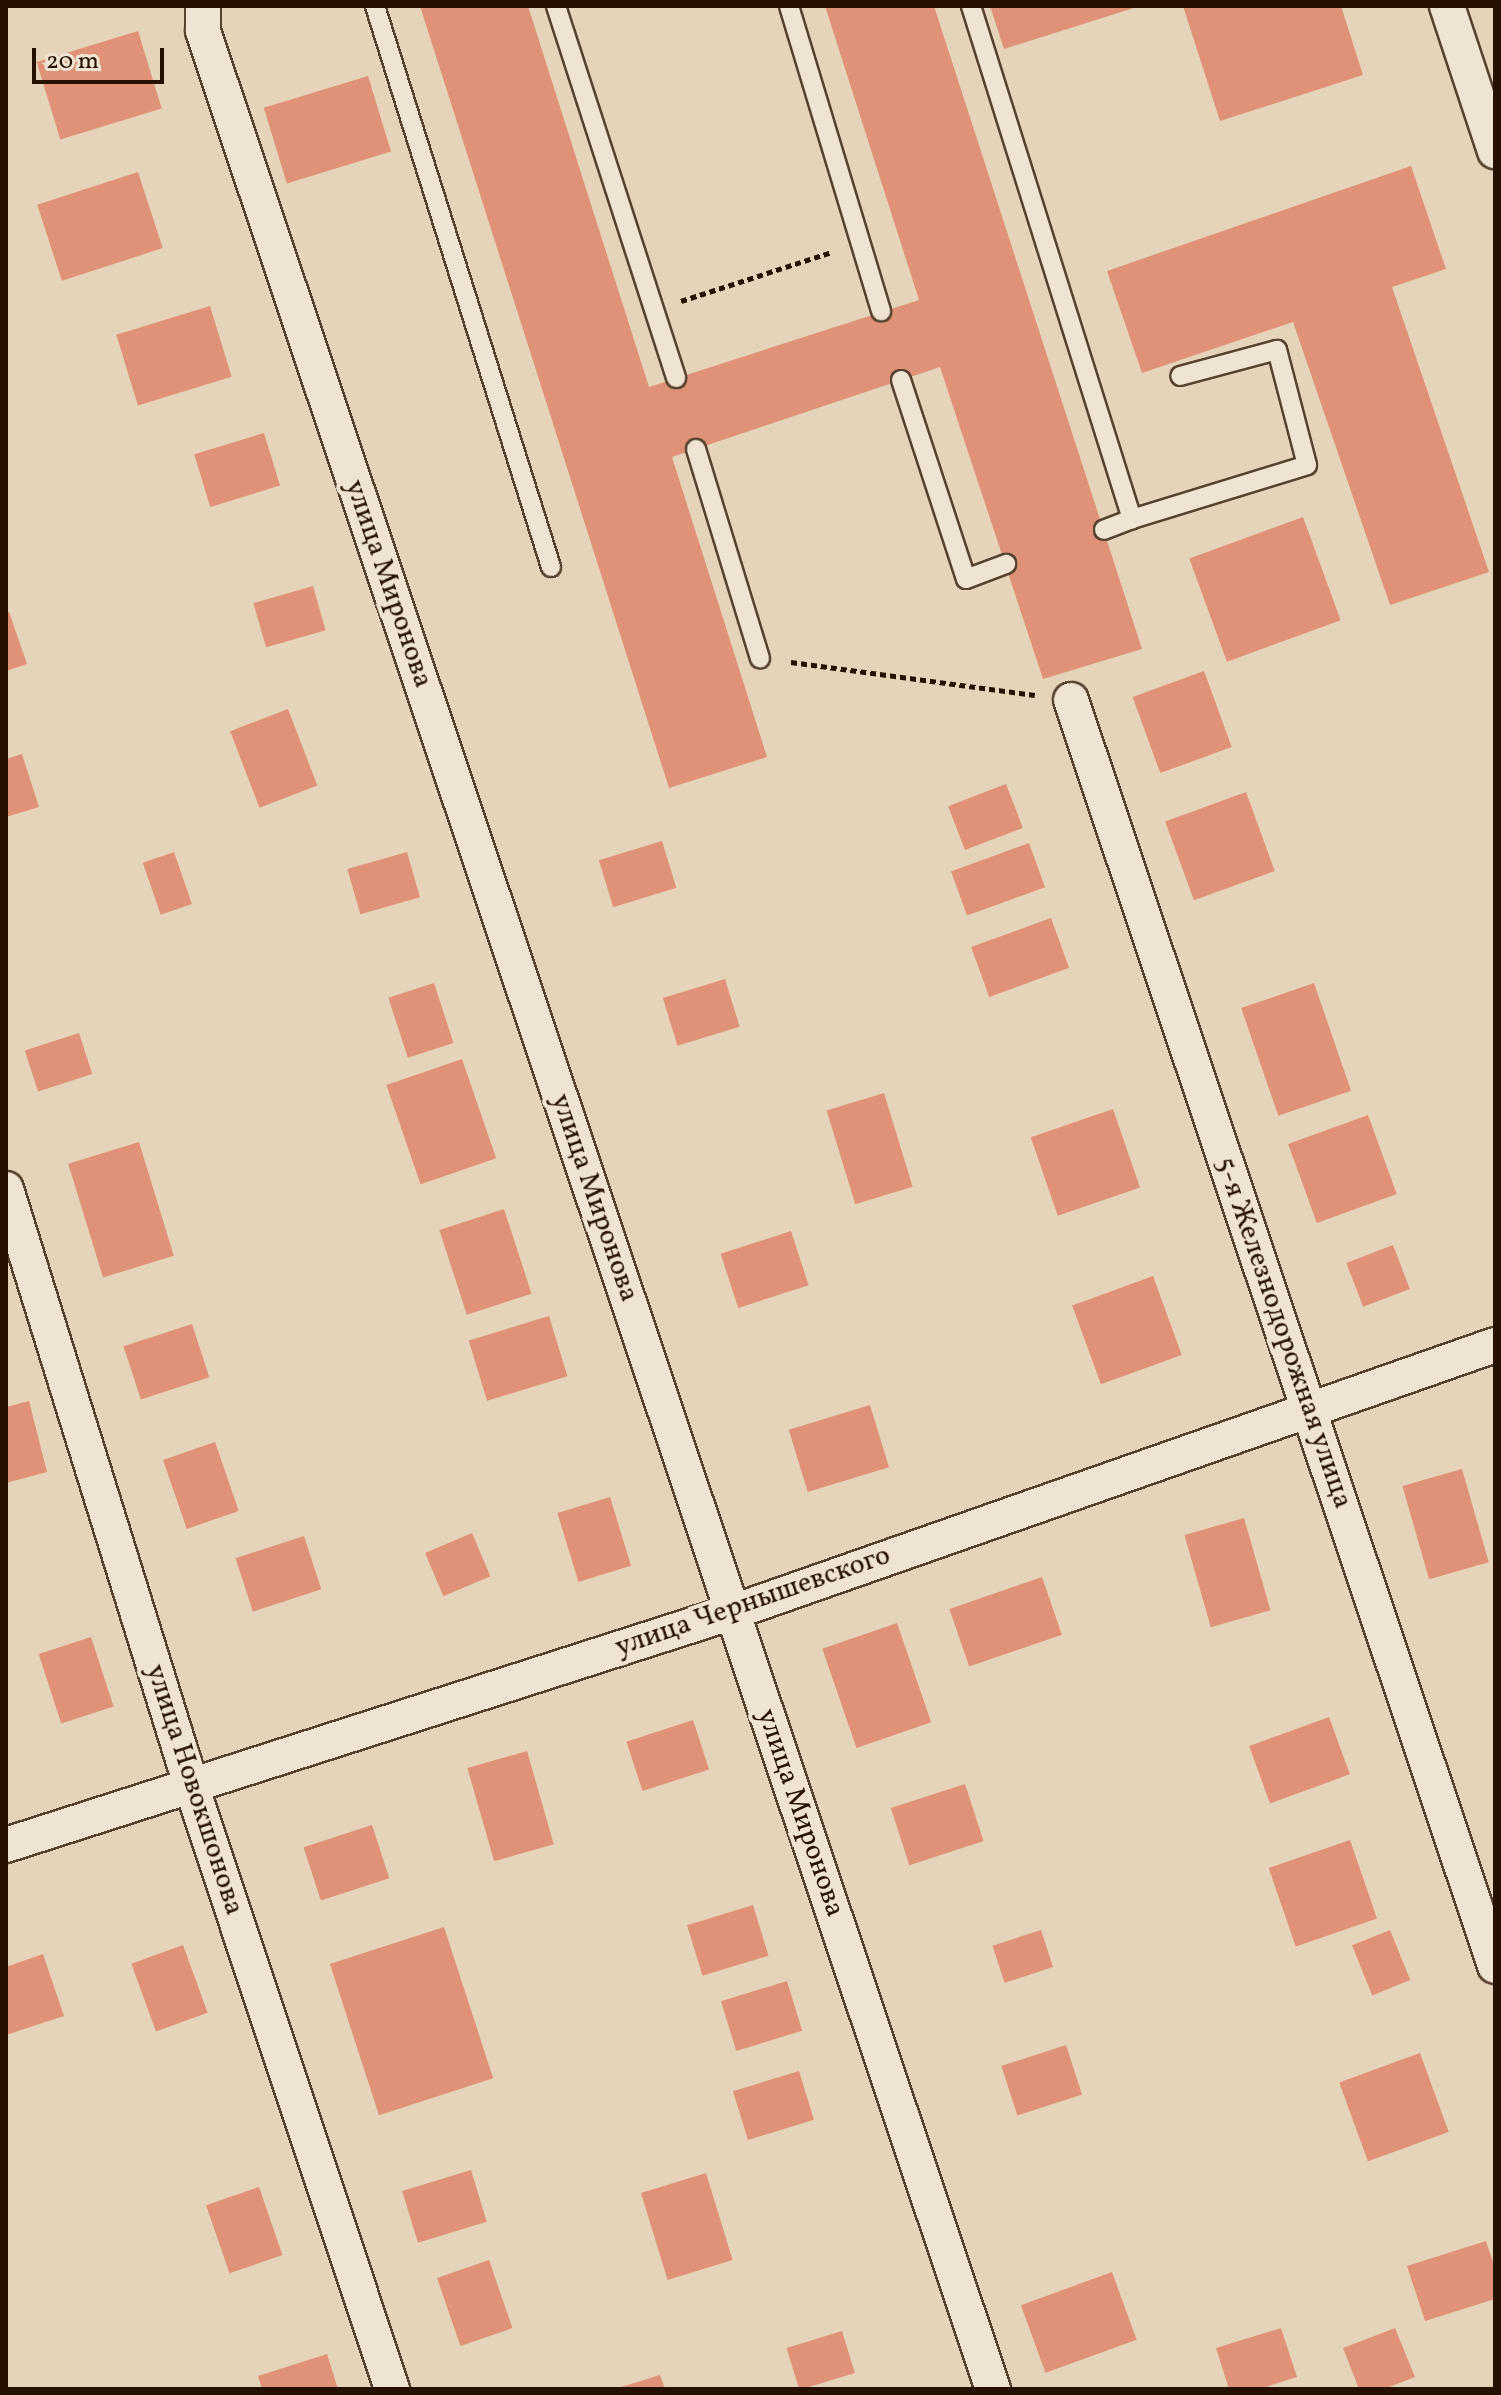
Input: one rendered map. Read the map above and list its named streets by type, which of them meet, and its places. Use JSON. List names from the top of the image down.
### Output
{
  "streets": {
    "street": [
      "улица Миронова",
      "5-я Железнодорожная улица",
      "улица Чернышевского",
      "улица Новокшонова"
    ]
  },
  "crossings": [
    ["улица Миронова", "улица Чернышевского"],
    ["5-я Железнодорожная улица", "улица Чернышевского"],
    ["улица Чернышевского", "улица Новокшонова"]
  ],
  "scale_bar": "20 m"
}
